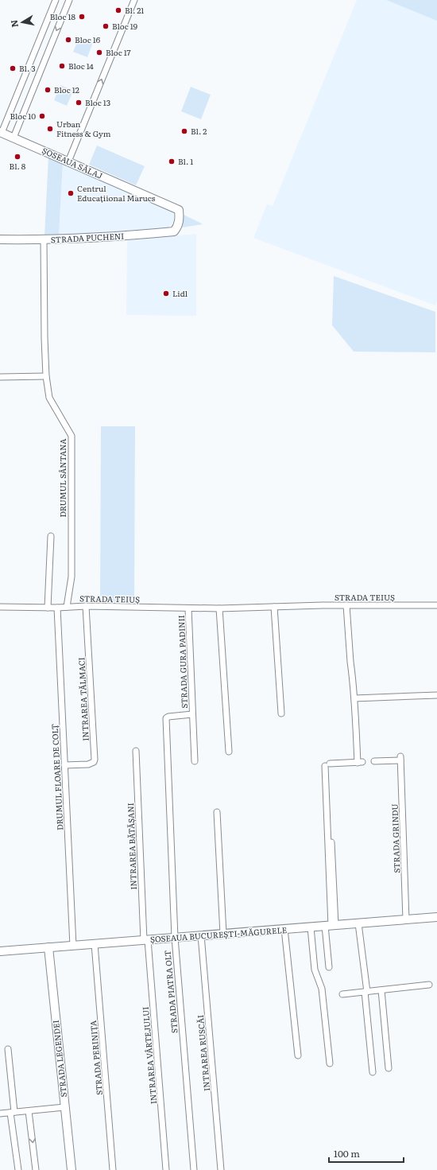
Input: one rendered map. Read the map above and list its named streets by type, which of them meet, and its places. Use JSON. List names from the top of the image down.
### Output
{
  "streets": {
    "street": [
      "ȘOSEAUA SĂLAJ",
      "STRADA PUCHENI",
      "DRUMUL SÂNTANA",
      "STRADA TEIUȘ",
      "STRADA GURA PADINII",
      "INTRAREA TĂLMACI",
      "DRUMUL FLOARE DE COLȚ",
      "STRADA GRINDU",
      "INTRAREA BĂTĂȘANI",
      "ȘOSEAUA BUCUREȘTI-MĂGURELE",
      "STRADA PIATRA OLT",
      "INTRAREA RUSCĂI",
      "INTRAREA VÂRTEJULUI",
      "STRADA PERINIȚA",
      "STRADA LEGENDEI"
    ]
  },
  "crossings": [
    ["ȘOSEAUA SĂLAJ", "STRADA PUCHENI"],
    ["STRADA PUCHENI", "DRUMUL SÂNTANA"],
    ["DRUMUL SÂNTANA", "STRADA TEIUȘ"],
    ["STRADA TEIUȘ", "STRADA GURA PADINII"],
    ["STRADA TEIUȘ", "INTRAREA TĂLMACI"],
    ["STRADA TEIUȘ", "DRUMUL FLOARE DE COLȚ"],
    ["STRADA GURA PADINII", "STRADA PIATRA OLT"],
    ["INTRAREA TĂLMACI", "DRUMUL FLOARE DE COLȚ"],
    ["DRUMUL FLOARE DE COLȚ", "ȘOSEAUA BUCUREȘTI-MĂGURELE"],
    ["STRADA GRINDU", "ȘOSEAUA BUCUREȘTI-MĂGURELE"],
    ["INTRAREA BĂTĂȘANI", "ȘOSEAUA BUCUREȘTI-MĂGURELE"],
    ["INTRAREA BĂTĂȘANI", "INTRAREA VÂRTEJULUI"],
    ["ȘOSEAUA BUCUREȘTI-MĂGURELE", "STRADA PIATRA OLT"],
    ["ȘOSEAUA BUCUREȘTI-MĂGURELE", "INTRAREA RUSCĂI"],
    ["ȘOSEAUA BUCUREȘTI-MĂGURELE", "INTRAREA VÂRTEJULUI"],
    ["ȘOSEAUA BUCUREȘTI-MĂGURELE", "STRADA PERINIȚA"],
    ["ȘOSEAUA BUCUREȘTI-MĂGURELE", "STRADA LEGENDEI"]
  ],
  "places": [
    "Bl. 21",
    "Bloc 18",
    "Bloc 19",
    "Bloc 16",
    "Bloc 17",
    "Bloc 14",
    "Bl. 3",
    "Bloc 12",
    "Bloc 13",
    "Bloc 10",
    "Urban Fitness & Gym",
    "Bl. 2",
    "Bl. 8",
    "Bl. 1",
    "Centrul Educațiional Marucs",
    "Lidl"
  ],
  "scale_bar": "100 m",
  "north": "left"
}
